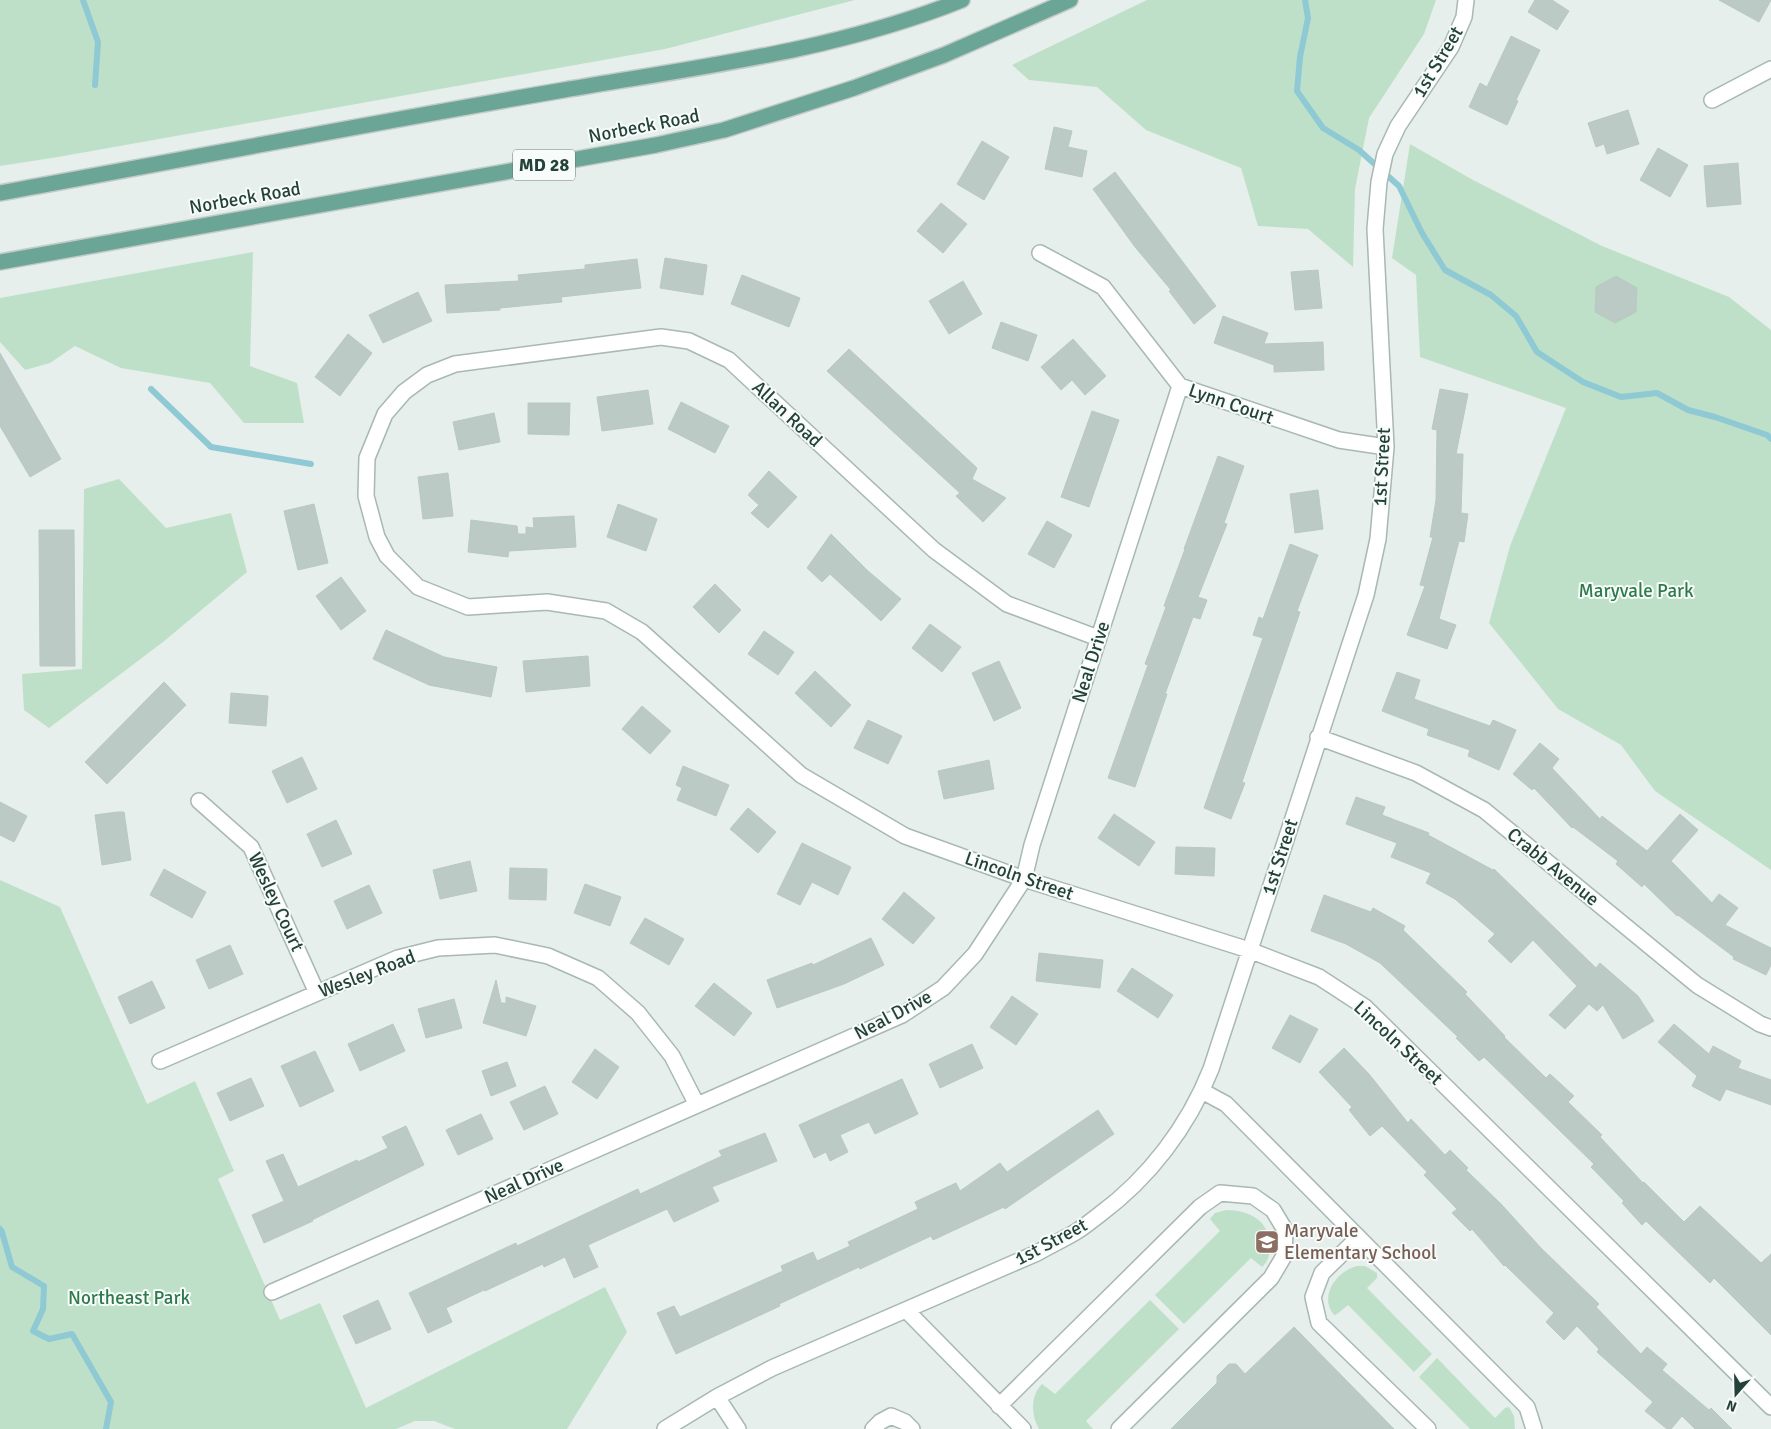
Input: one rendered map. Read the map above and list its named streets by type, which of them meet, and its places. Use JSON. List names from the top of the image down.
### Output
{
  "streets": {
    "main road": ["Norbeck Road", "MD 28"],
    "street": [
      "1st Street",
      "Lynn Court",
      "Allan Road",
      "Neal Drive",
      "Crabb Avenue",
      "Lincoln Street",
      "Wesley Court",
      "Wesley Road"
    ]
  },
  "crossings": [
    ["1st Street", "Lynn Court"],
    ["1st Street", "Crabb Avenue"],
    ["1st Street", "Lincoln Street"],
    ["Lynn Court", "Neal Drive"],
    ["Allan Road", "Neal Drive"],
    ["Allan Road", "Lincoln Street"],
    ["Neal Drive", "Lincoln Street"],
    ["Neal Drive", "Wesley Road"],
    ["Wesley Court", "Wesley Road"]
  ],
  "parks": ["Maryvale Park", "Northeast Park"],
  "places": {
    "school or university": ["Maryvale Elementary School"]
  },
  "north": "bottom"
}
